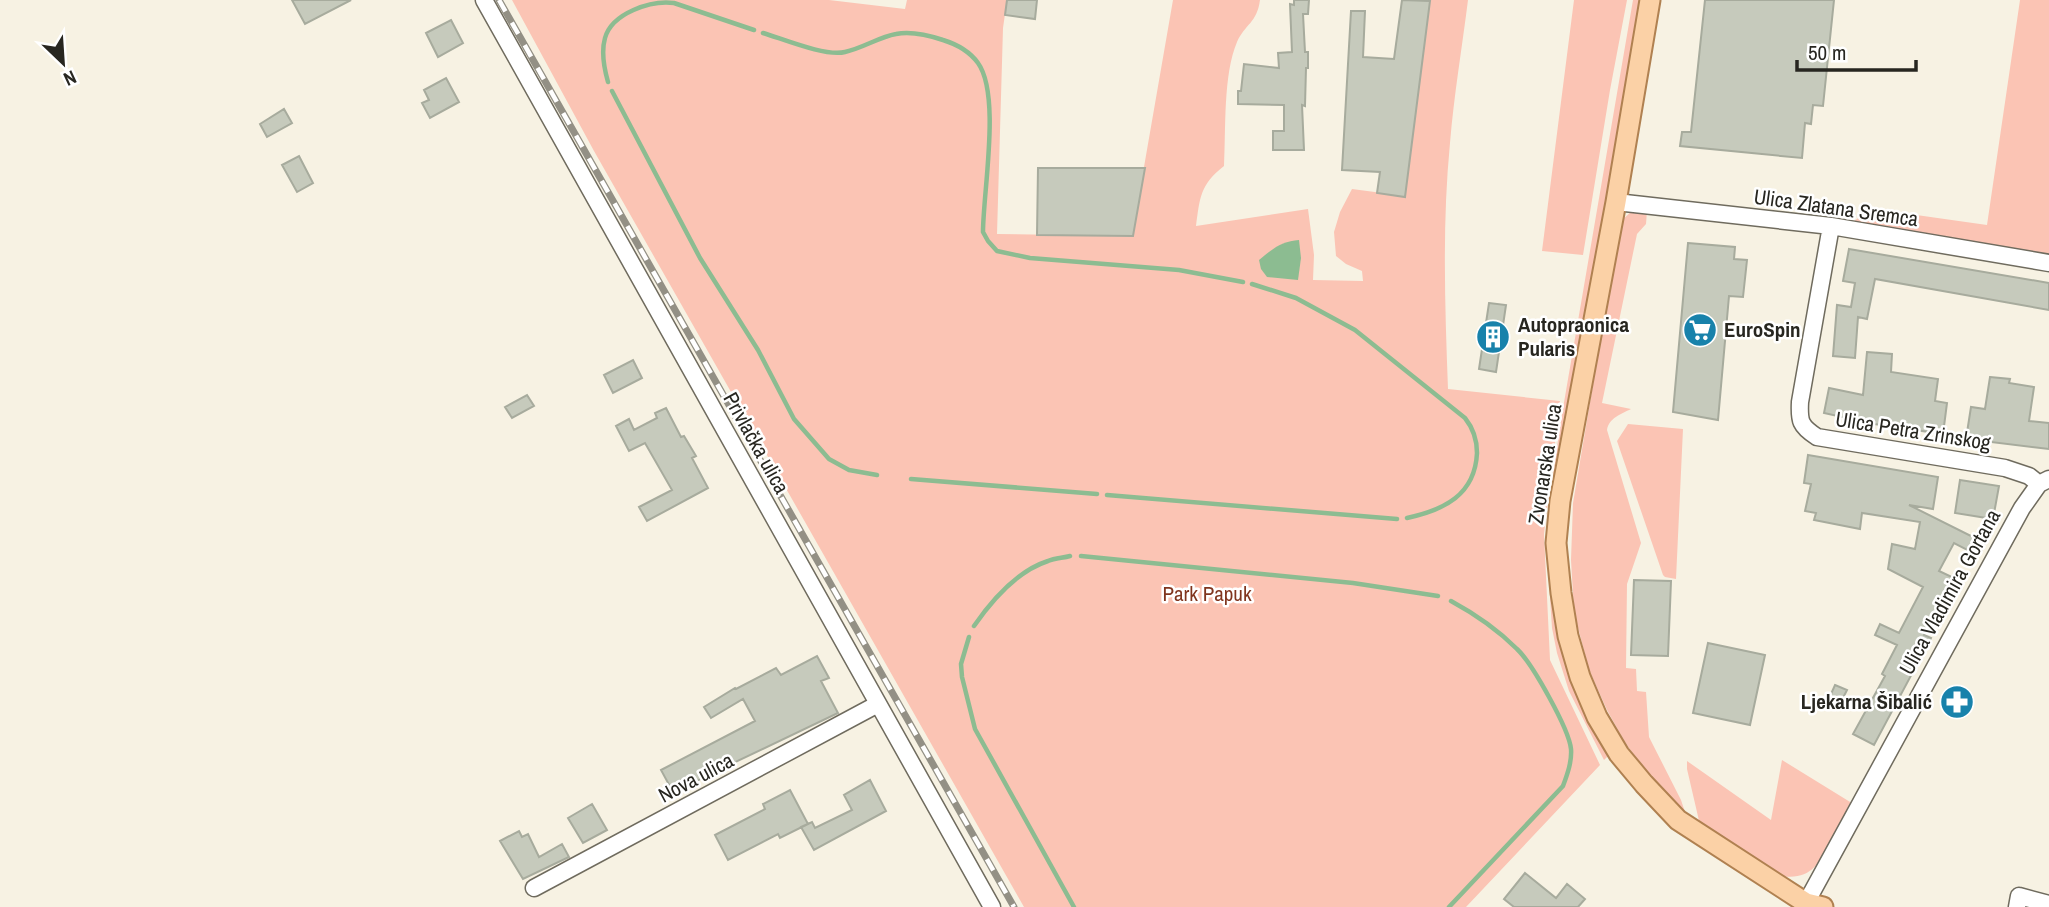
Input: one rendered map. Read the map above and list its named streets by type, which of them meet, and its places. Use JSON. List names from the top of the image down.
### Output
{
  "streets": {
    "main road": ["Zvonarska ulica"],
    "street": [
      "Ulica Zlatana Sremca",
      "Ulica Petra Zrinskog",
      "Privlačka ulica",
      "Ulica Vladimira Gortana",
      "Nova ulica"
    ]
  },
  "crossings": [
    ["Ulica Zlatana Sremca", "Ulica Petra Zrinskog"],
    ["Ulica Zlatana Sremca", "Zvonarska ulica"],
    ["Ulica Petra Zrinskog", "Ulica Vladimira Gortana"],
    ["Privlačka ulica", "Nova ulica"],
    ["Zvonarska ulica", "Ulica Vladimira Gortana"]
  ],
  "parks": ["Park Papuk"],
  "places": {
    "supermarket": ["EuroSpin"],
    "building": ["Autopraonica Pularis"],
    "pharmacy": ["Ljekarna Šibalić"]
  },
  "scale_bar": "50 m",
  "north": "bottom right"
}
